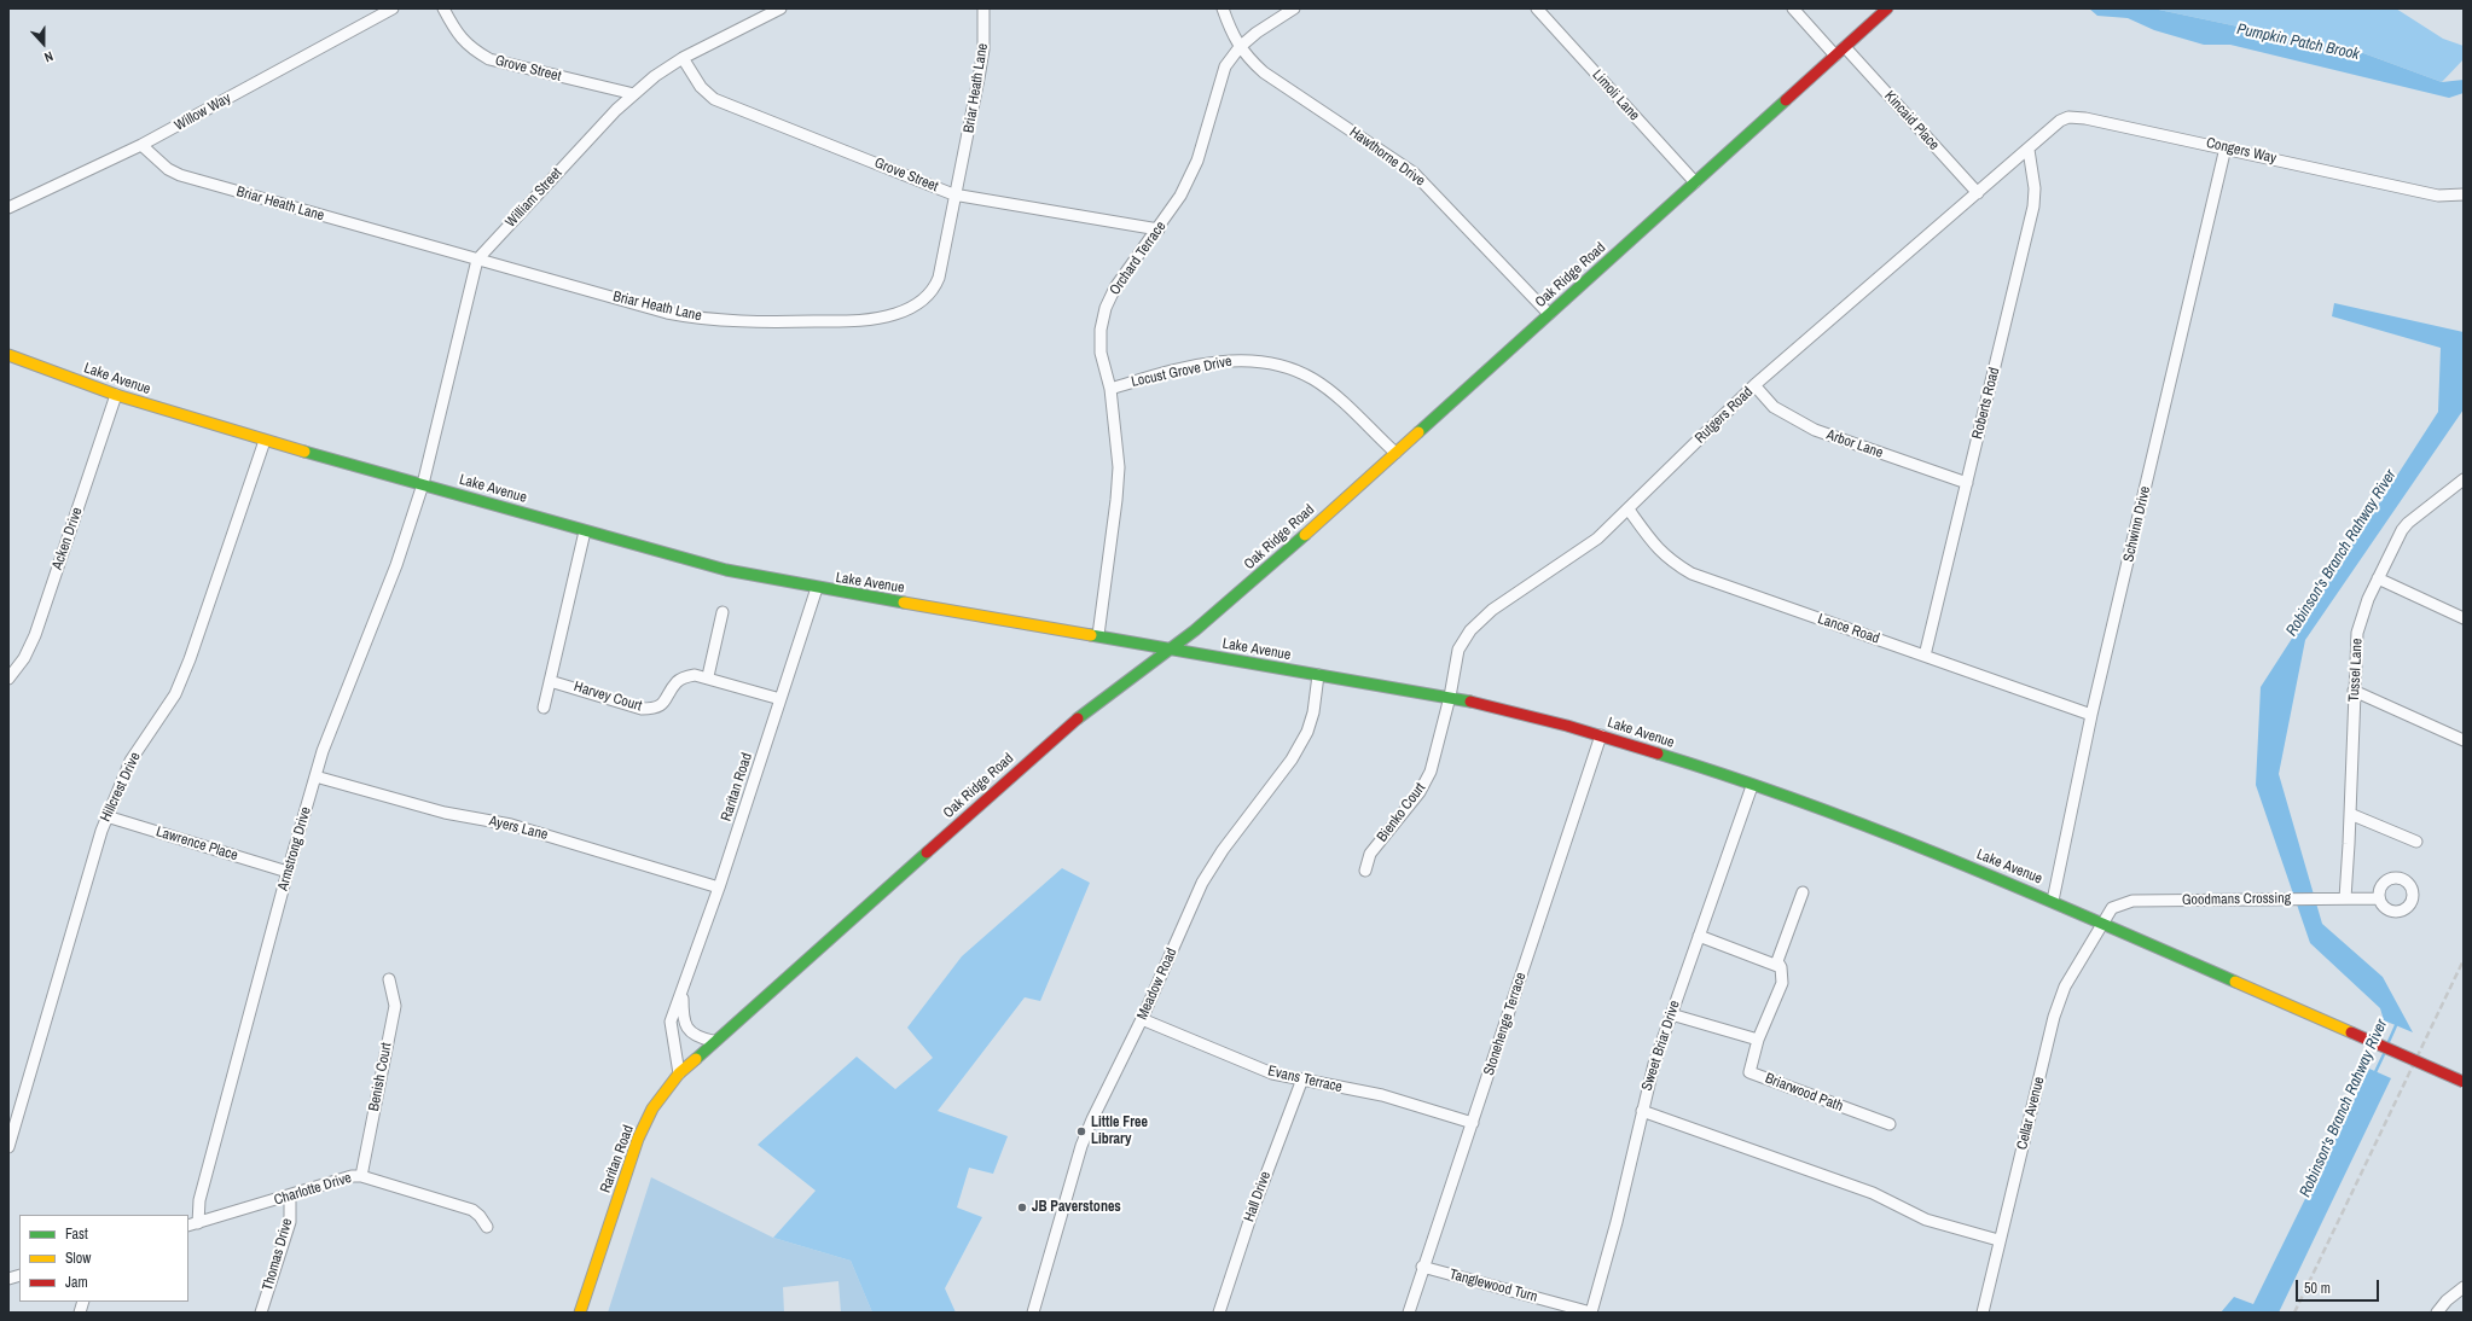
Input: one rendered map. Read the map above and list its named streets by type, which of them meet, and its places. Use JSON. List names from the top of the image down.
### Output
{
  "streets": {
    "main road": ["Oak Ridge Road", "Lake Avenue", "Raritan Road"],
    "street": [
      "Grove Street",
      "Briar Heath Lane",
      "Limoli Lane",
      "Willow Way",
      "Kincaid Place",
      "Congers Way",
      "Hawthorne Drive",
      "William Street",
      "Orchard Terrace",
      "Locust Grove Drive",
      "Roberts Road",
      "Rutgers Road",
      "Arbor Lane",
      "Schwinn Drive",
      "Acken Drive",
      "Lance Road",
      "Tussel Lane",
      "Harvey Court",
      "Hillcrest Drive",
      "Bienko Court",
      "Ayers Lane",
      "Lawrence Place",
      "Armstrong Drive",
      "Goodmans Crossing",
      "Meadow Road",
      "Stonehenge Terrace",
      "Sweet Briar Drive",
      "Benish Court",
      "Evans Terrace",
      "Briarwood Path",
      "Cellar Avenue",
      "Charlotte Drive",
      "Hall Drive",
      "Thomas Drive",
      "Tanglewood Turn"
    ]
  },
  "crossings": [
    ["Grove Street", "Briar Heath Lane"],
    ["Grove Street", "William Street"],
    ["Grove Street", "Orchard Terrace"],
    ["Briar Heath Lane", "Willow Way"],
    ["Briar Heath Lane", "William Street"],
    ["Limoli Lane", "Oak Ridge Road"],
    ["Kincaid Place", "Oak Ridge Road"],
    ["Kincaid Place", "Rutgers Road"],
    ["Congers Way", "Roberts Road"],
    ["Congers Way", "Rutgers Road"],
    ["Congers Way", "Schwinn Drive"],
    ["Hawthorne Drive", "Orchard Terrace"],
    ["Hawthorne Drive", "Oak Ridge Road"],
    ["William Street", "Lake Avenue"],
    ["William Street", "Armstrong Drive"],
    ["Orchard Terrace", "Locust Grove Drive"],
    ["Orchard Terrace", "Lake Avenue"],
    ["Oak Ridge Road", "Locust Grove Drive"],
    ["Oak Ridge Road", "Lake Avenue"],
    ["Oak Ridge Road", "Raritan Road"],
    ["Lake Avenue", "Rutgers Road"],
    ["Lake Avenue", "Schwinn Drive"],
    ["Lake Avenue", "Acken Drive"],
    ["Lake Avenue", "Hillcrest Drive"],
    ["Lake Avenue", "Raritan Road"],
    ["Lake Avenue", "Bienko Court"],
    ["Lake Avenue", "Armstrong Drive"],
    ["Lake Avenue", "Goodmans Crossing"],
    ["Lake Avenue", "Meadow Road"],
    ["Lake Avenue", "Stonehenge Terrace"],
    ["Lake Avenue", "Sweet Briar Drive"],
    ["Lake Avenue", "Cellar Avenue"],
    ["Roberts Road", "Rutgers Road"],
    ["Roberts Road", "Arbor Lane"],
    ["Roberts Road", "Lance Road"],
    ["Rutgers Road", "Arbor Lane"],
    ["Rutgers Road", "Lance Road"],
    ["Rutgers Road", "Bienko Court"],
    ["Schwinn Drive", "Lance Road"],
    ["Tussel Lane", "Goodmans Crossing"],
    ["Harvey Court", "Raritan Road"],
    ["Hillcrest Drive", "Lawrence Place"],
    ["Raritan Road", "Ayers Lane"],
    ["Ayers Lane", "Armstrong Drive"],
    ["Lawrence Place", "Armstrong Drive"],
    ["Armstrong Drive", "Charlotte Drive"],
    ["Goodmans Crossing", "Cellar Avenue"],
    ["Meadow Road", "Evans Terrace"],
    ["Stonehenge Terrace", "Evans Terrace"],
    ["Stonehenge Terrace", "Tanglewood Turn"],
    ["Sweet Briar Drive", "Tanglewood Turn"],
    ["Benish Court", "Charlotte Drive"],
    ["Evans Terrace", "Hall Drive"],
    ["Charlotte Drive", "Thomas Drive"]
  ],
  "water": ["Pumpkin Patch Brook", "Robinson's Branch Rahway River"],
  "places": ["Little Free Library", "JB Paverstones"],
  "legend": ["Fast", "Slow", "Jam"],
  "scale_bar": "50 m",
  "north": "bottom"
}
